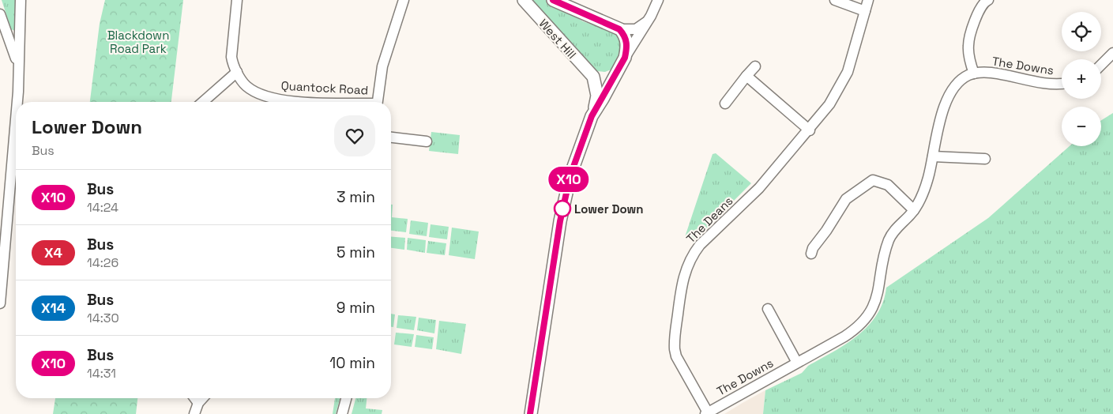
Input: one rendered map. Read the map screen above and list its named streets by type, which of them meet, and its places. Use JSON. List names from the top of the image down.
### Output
{
  "streets": {
    "street": [
      "West Hill",
      "The Downs",
      "Quantock Road",
      "The Deans"
    ]
  },
  "crossings": [
    ["The Downs", "The Deans"]
  ],
  "parks": ["Blackdown Road Park"],
  "places": ["Lower Down"],
  "lines": ["bus line X10"],
  "page": {
    "on_map": "X10",
    "map_buttons": ["+", "−"],
    "heading": ["Lower Down", "Bus"],
    "list": [
      {
        "mark": "X10",
        "name": "Bus",
        "note": "14:24",
        "value": "3 min"
      },
      {
        "mark": "X4",
        "name": "Bus",
        "note": "14:26",
        "value": "5 min"
      },
      {
        "mark": "X14",
        "name": "Bus",
        "note": "14:30",
        "value": "9 min"
      },
      {
        "mark": "X10",
        "name": "Bus",
        "note": "14:31",
        "value": "10 min"
      }
    ]
  }
}
